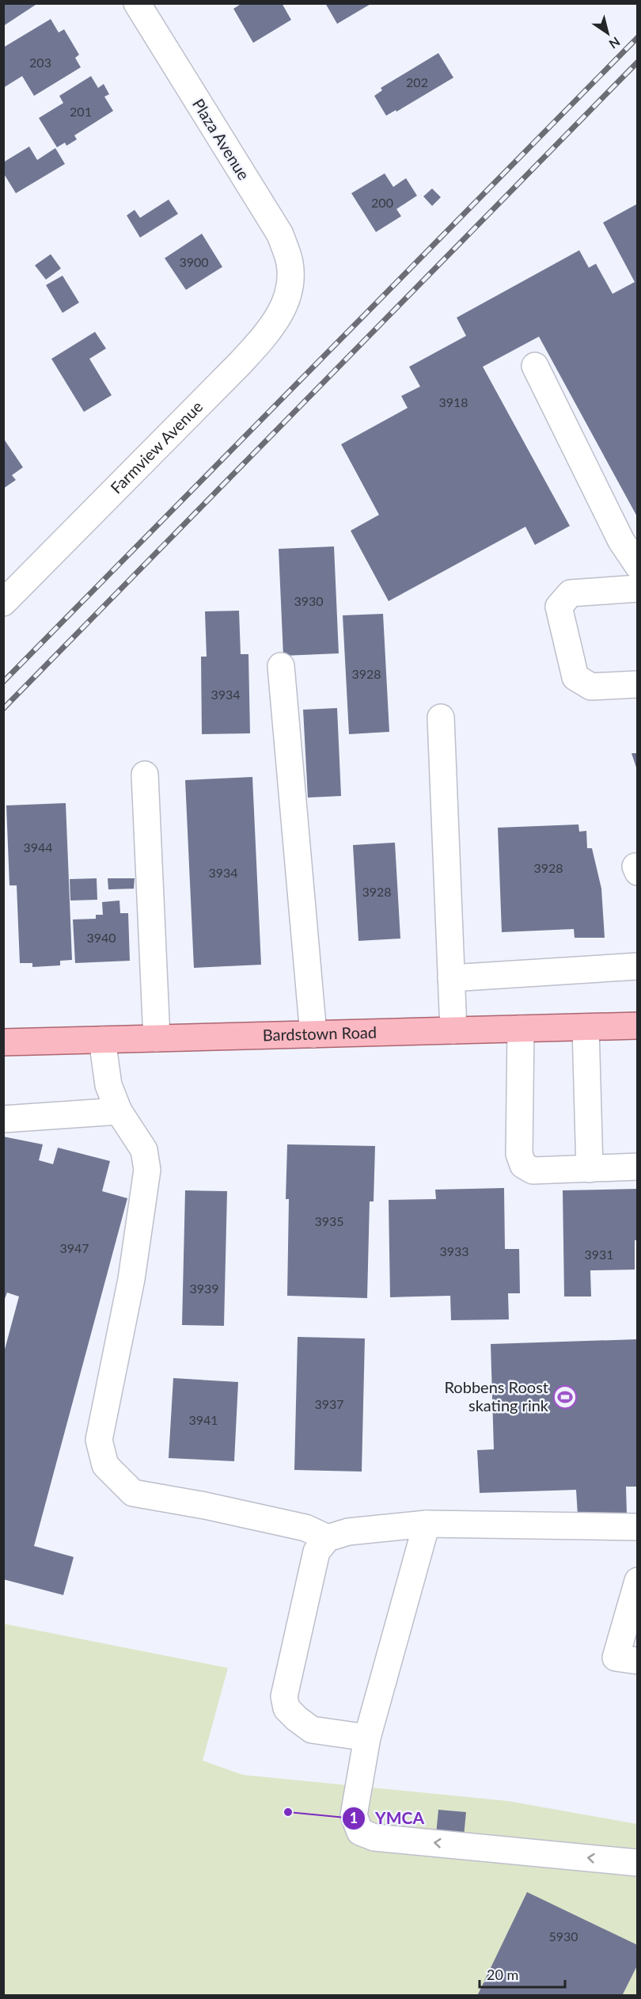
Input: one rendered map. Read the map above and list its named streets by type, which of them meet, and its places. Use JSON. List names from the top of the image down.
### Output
{
  "streets": {
    "main road": ["Bardstown Road"],
    "street": ["Plaza Avenue", "Farmview Avenue"]
  },
  "crossings": [
    ["Plaza Avenue", "Farmview Avenue"]
  ],
  "places": {
    "sports": ["Robbens Roost skating rink"],
    "other": ["YMCA"]
  },
  "house_numbers": [
    "203",
    "202",
    "201",
    "200",
    "3900",
    "3918",
    "3930",
    "3928",
    "3934",
    "3944",
    "3928",
    "3934",
    "3928",
    "3940",
    "3935",
    "3947",
    "3933",
    "3931",
    "3939",
    "3937",
    "3941",
    "5930"
  ],
  "scale_bar": "20 m",
  "north": "bottom right"
}
